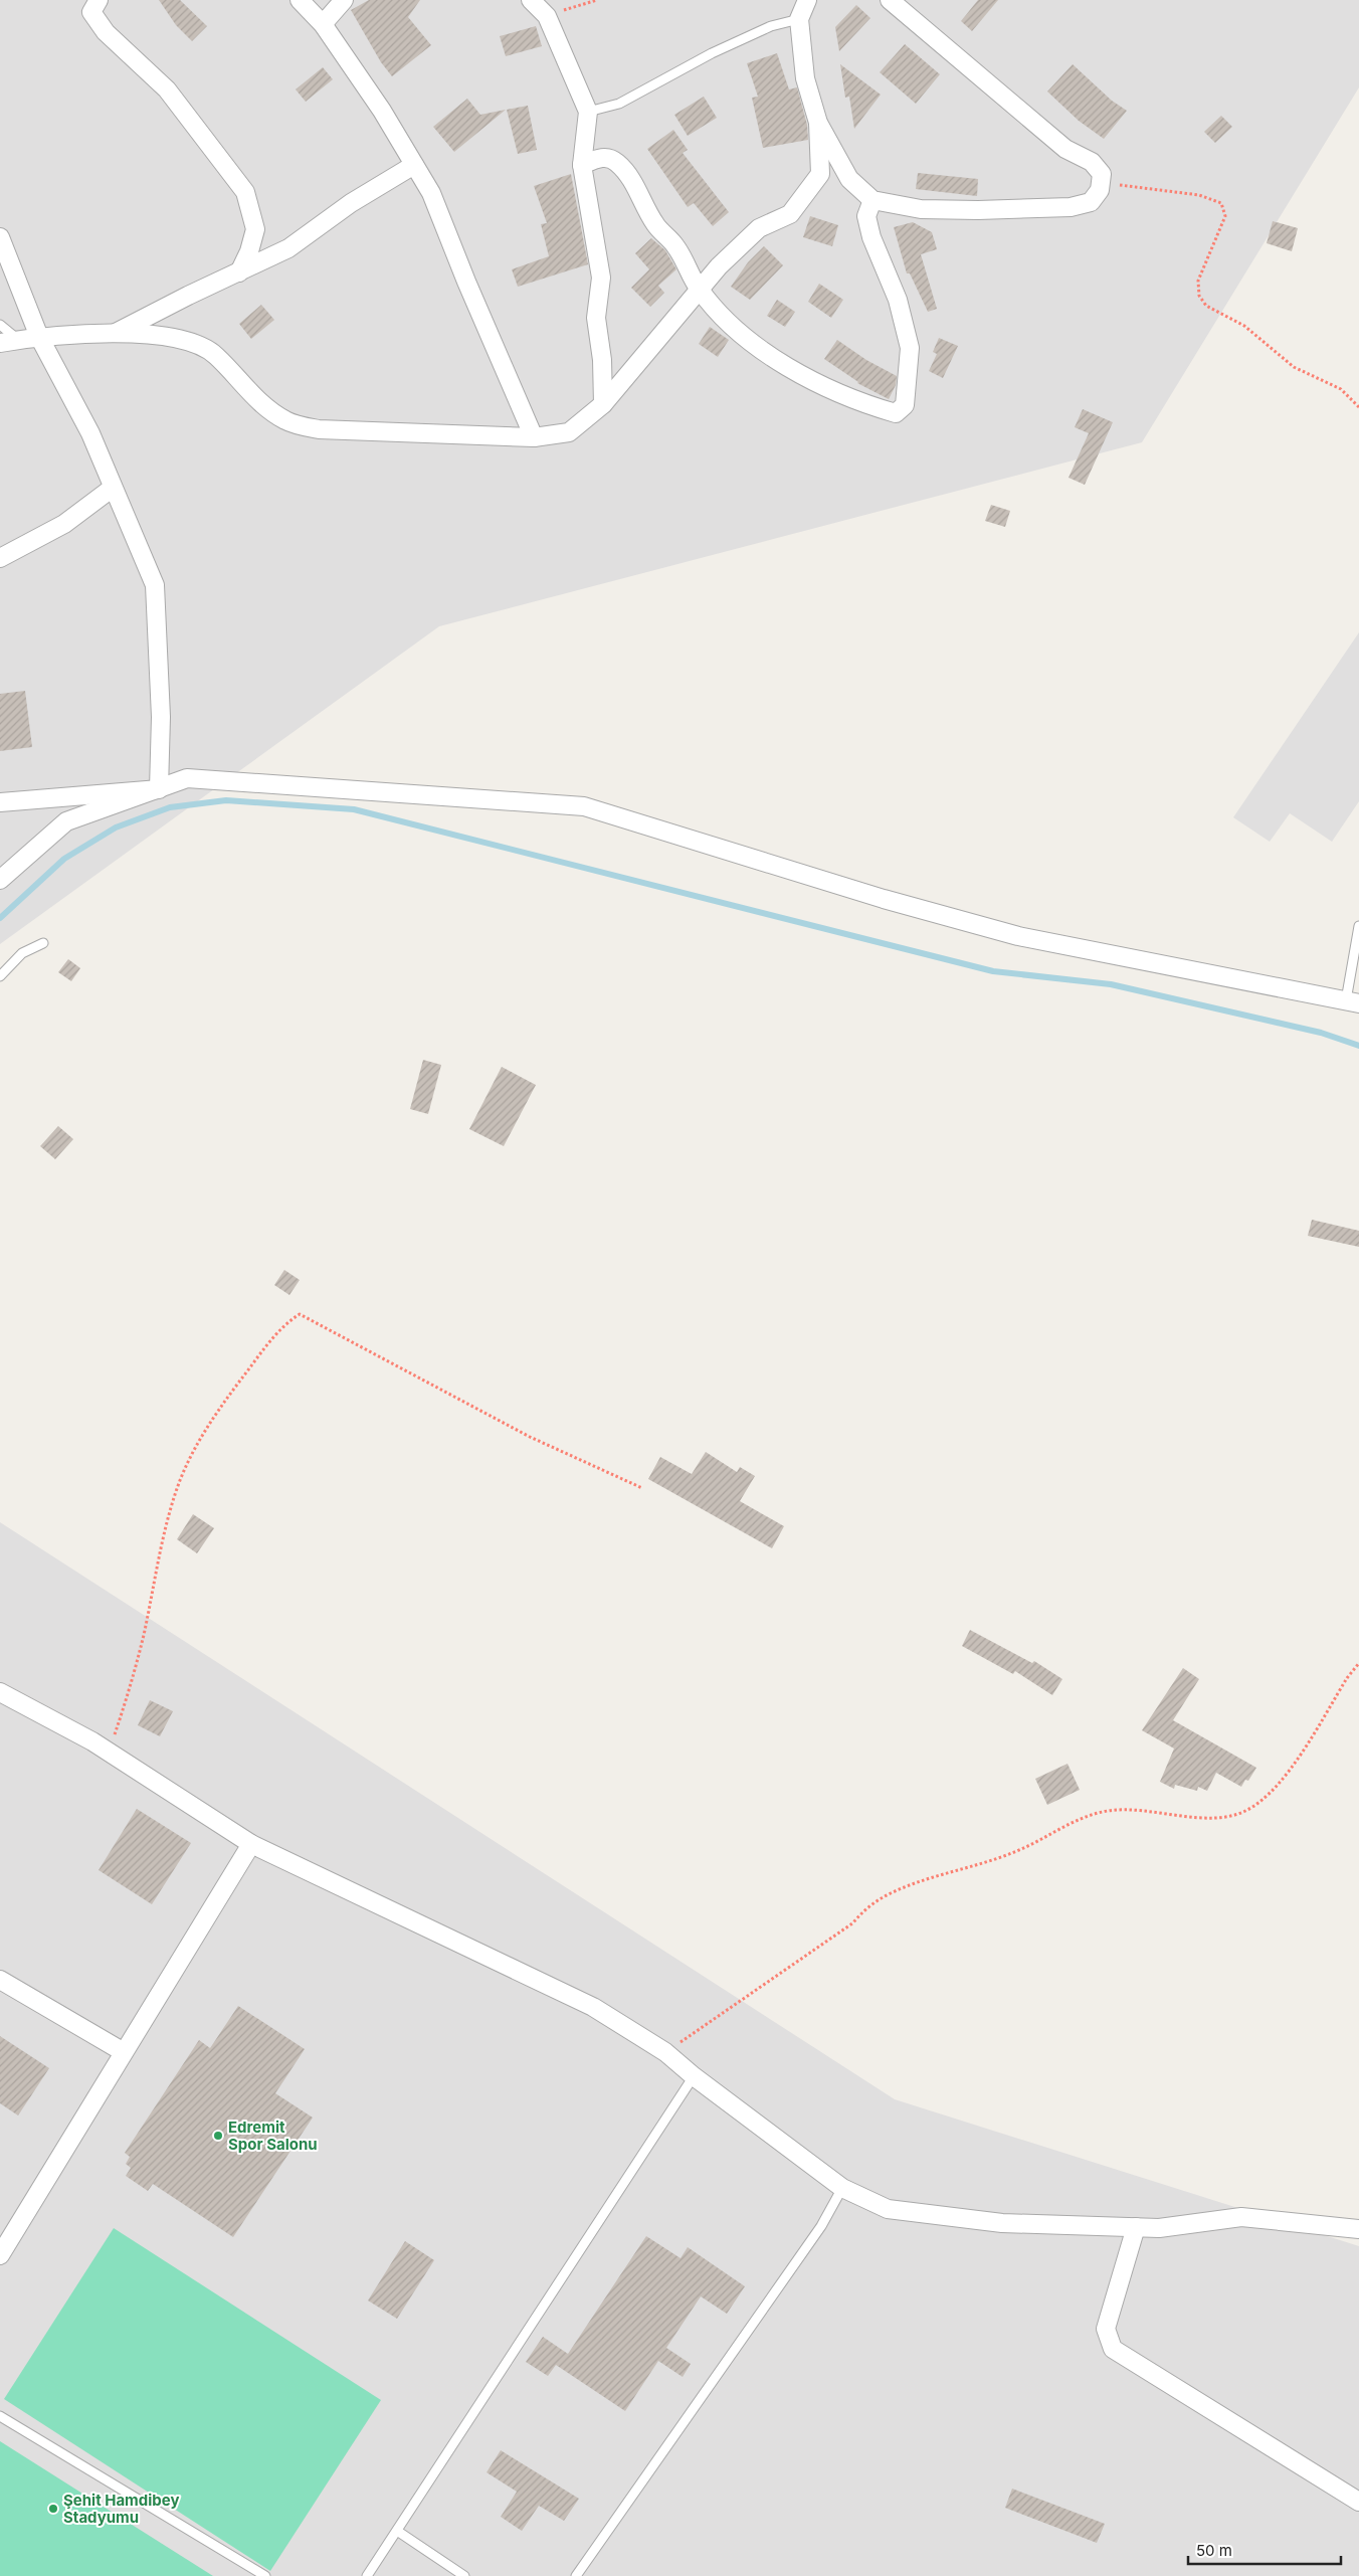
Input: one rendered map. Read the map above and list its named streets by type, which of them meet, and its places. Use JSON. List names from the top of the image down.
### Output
{
  "places": ["Edremit Spor Salonu", "Şehit Hamdibey Stadyumu"],
  "scale_bar": "50 m"
}
